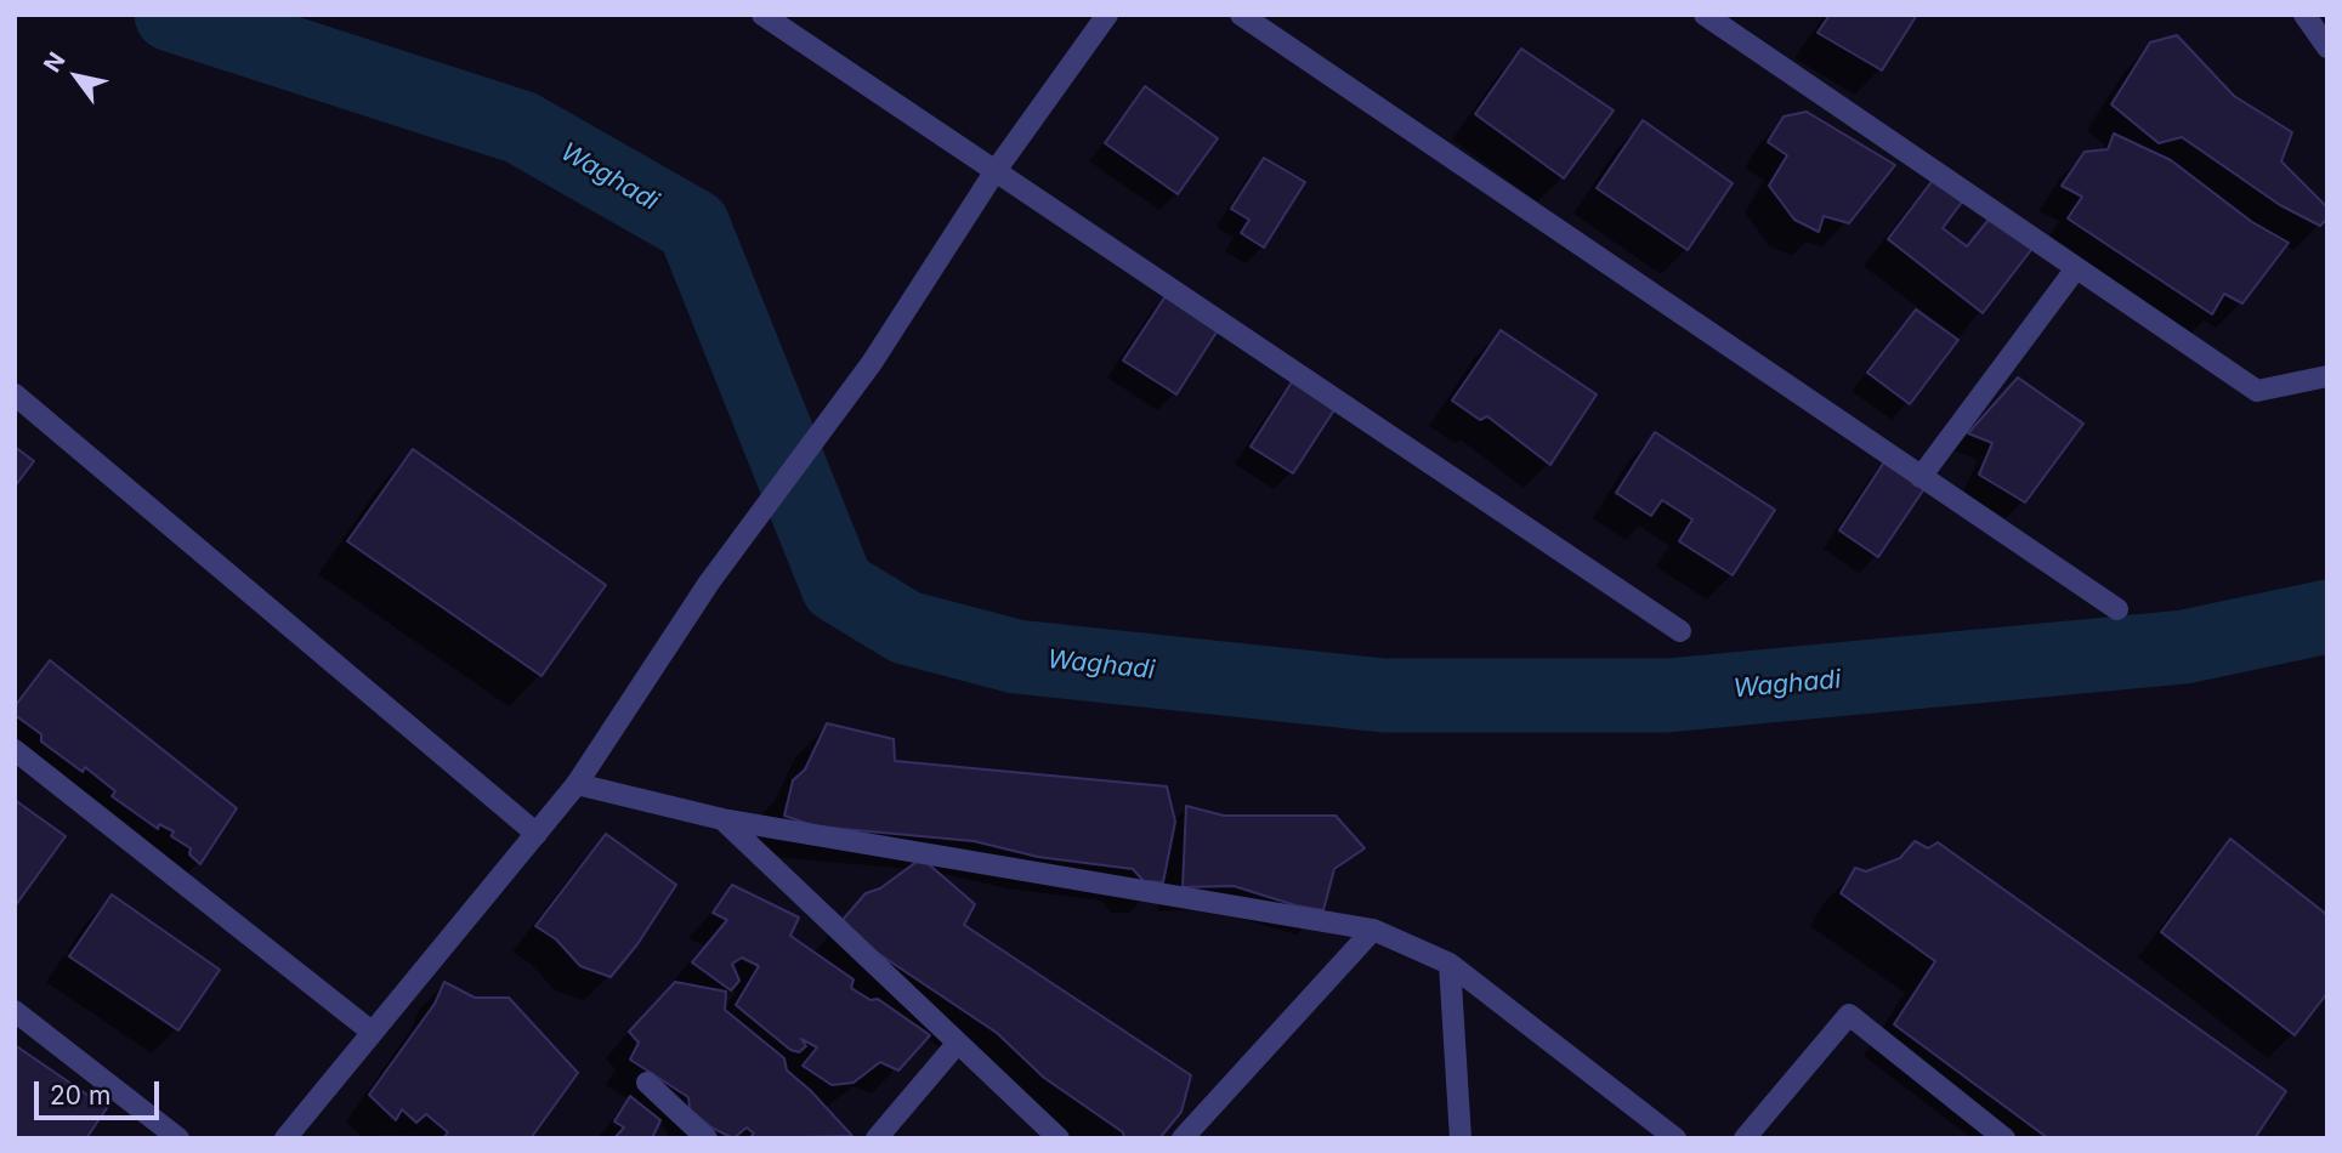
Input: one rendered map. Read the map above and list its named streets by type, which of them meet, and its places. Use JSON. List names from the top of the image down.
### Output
{
  "water": ["Waghadi"],
  "scale_bar": "20 m",
  "north": "top left"
}
